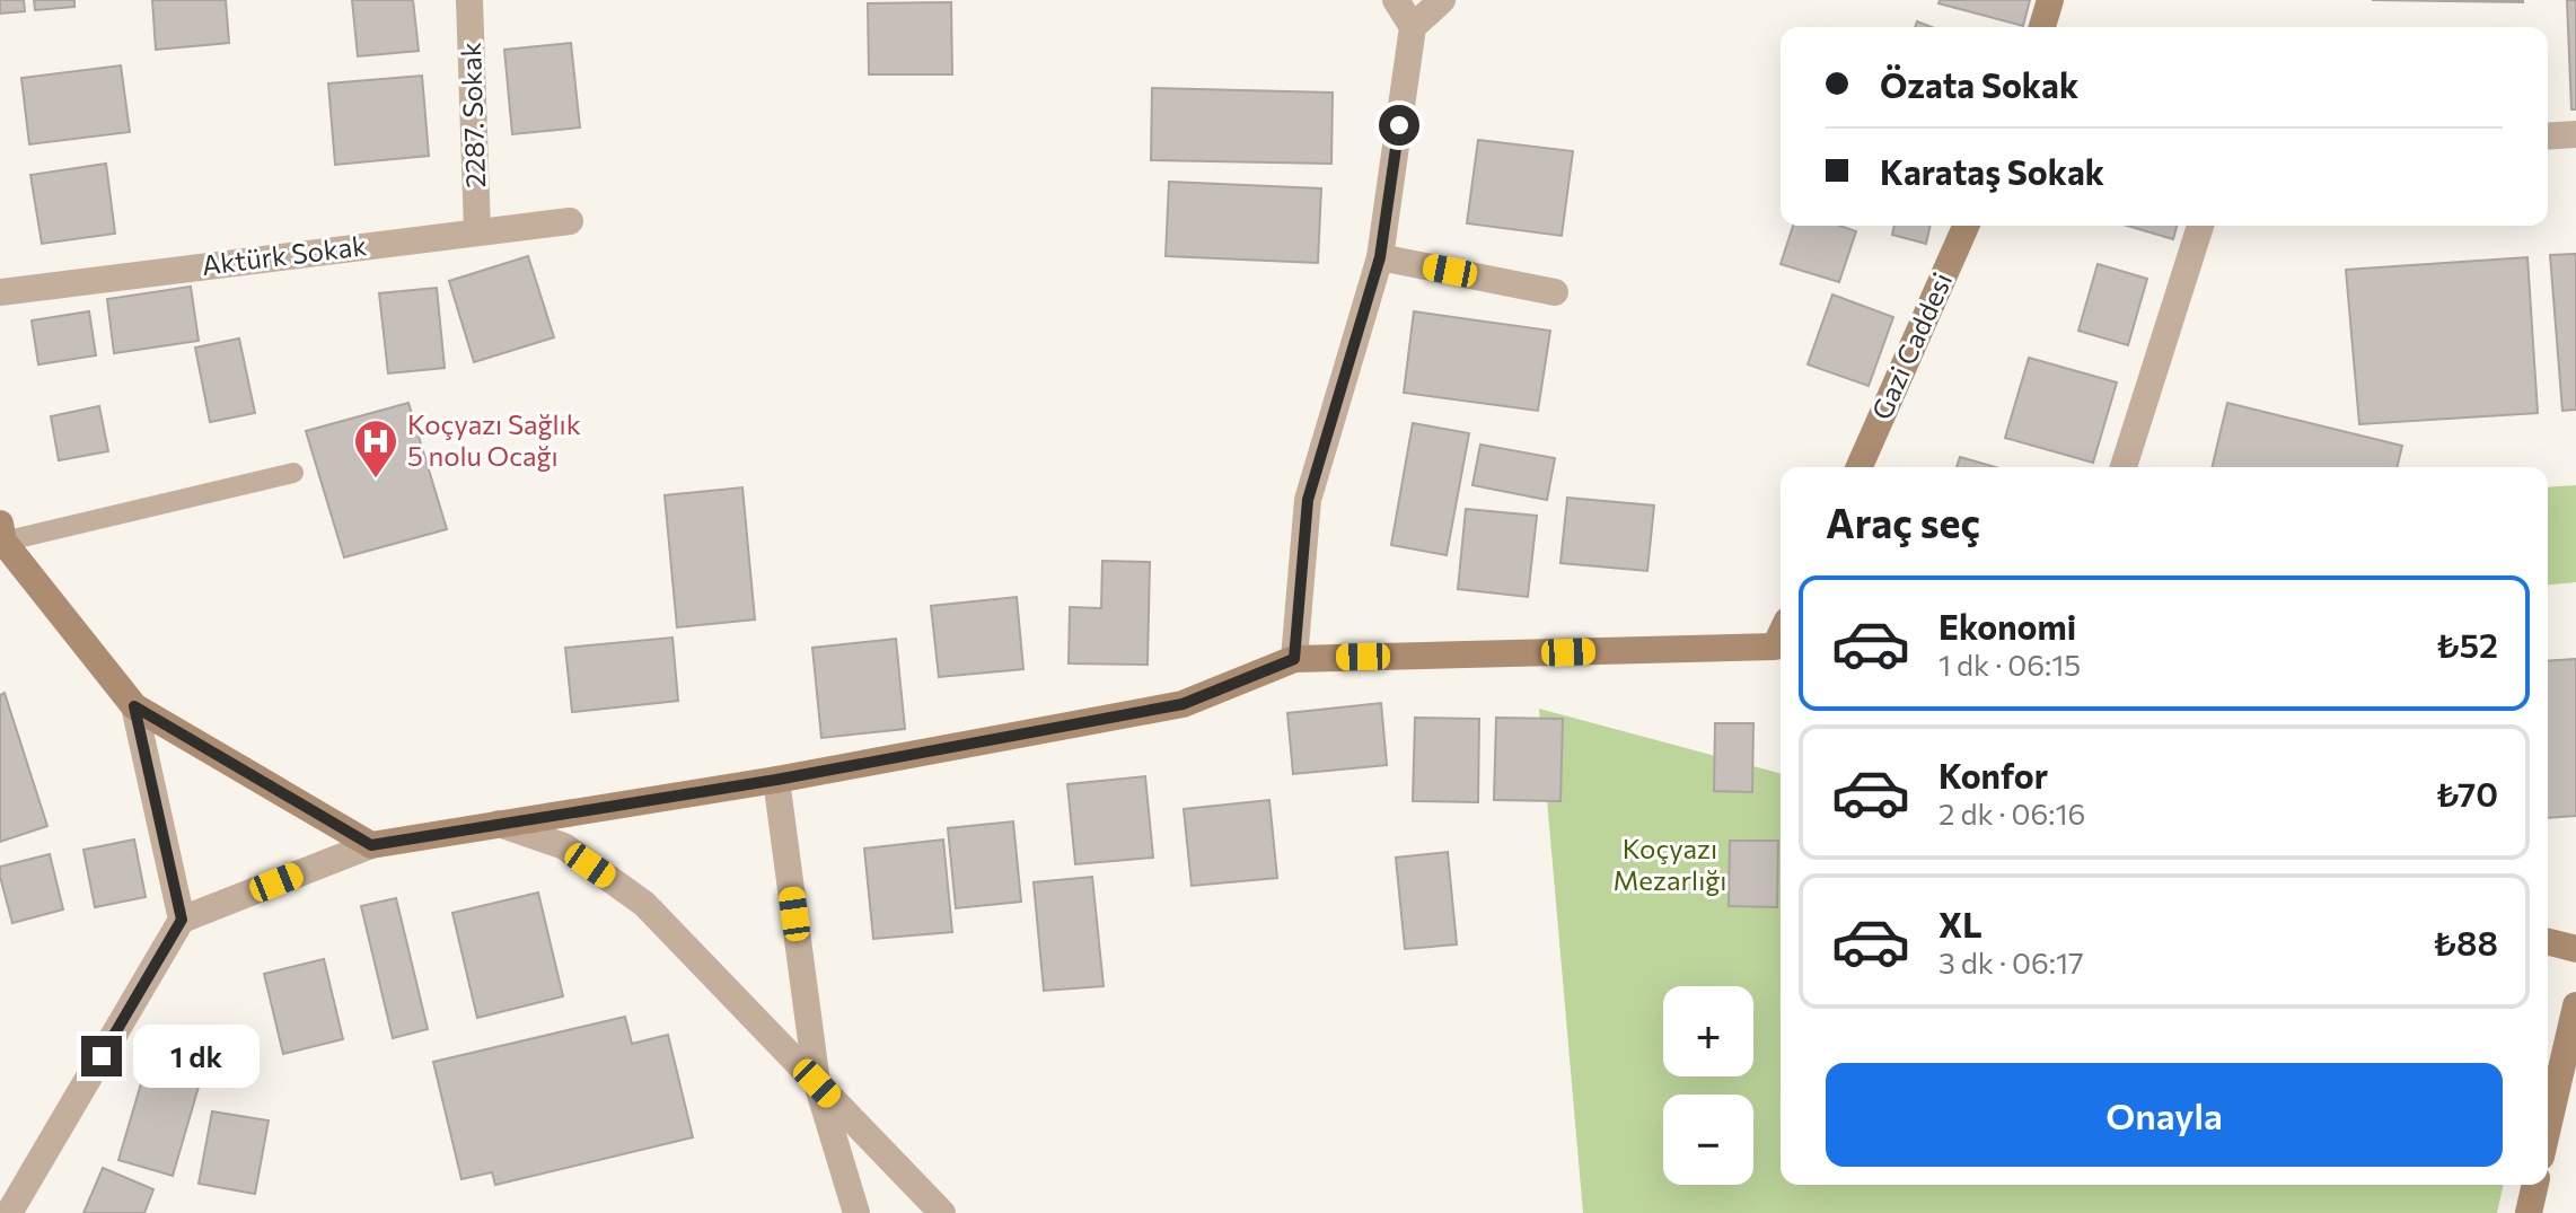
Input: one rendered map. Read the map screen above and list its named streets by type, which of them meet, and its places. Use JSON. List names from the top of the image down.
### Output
{
  "streets": {
    "street": ["2287. Sokak", "Aktürk Sokak", "Gazi Caddesi"]
  },
  "crossings": [
    ["2287. Sokak", "Aktürk Sokak"]
  ],
  "parks": ["Koçyazı Mezarlığı"],
  "places": {
    "hospital": ["Koçyazı Sağlık 5 nolu Ocağı"]
  },
  "page": {
    "banner": ["Özata Sokak", "Karataş Sokak"],
    "heading": "Araç seç",
    "list": [
      {
        "name": "Ekonomi",
        "note": "1 dk · 06:15",
        "value": "₺52"
      },
      {
        "name": "Konfor",
        "note": "2 dk · 06:16",
        "value": "₺70"
      },
      {
        "name": "XL",
        "note": "3 dk · 06:17",
        "value": "₺88"
      }
    ],
    "map_buttons": ["+", "−"],
    "bubble": "1 dk",
    "buttons": "Onayla"
  }
}
